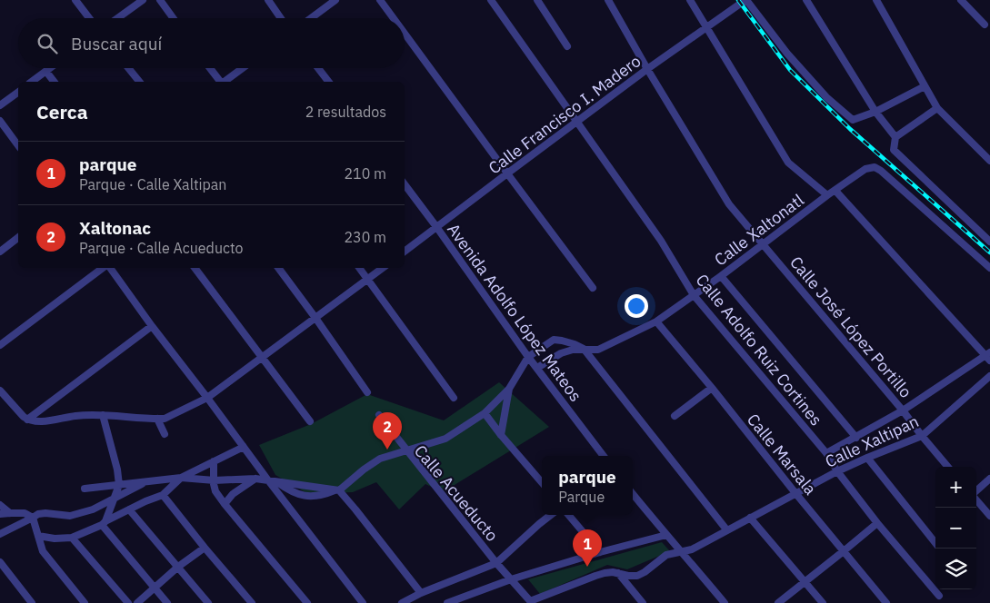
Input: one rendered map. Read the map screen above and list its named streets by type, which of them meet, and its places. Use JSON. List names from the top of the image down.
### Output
{
  "streets": {
    "street": [
      "Calle Francisco I. Madero",
      "Calle Xaltonatl",
      "Avenida Adolfo López Mateos",
      "Calle José López Portillo",
      "Calle Adolfo Ruiz Cortines",
      "Calle Xaltipan",
      "Calle Marsala",
      "Calle Acueducto"
    ]
  },
  "crossings": [
    ["Calle Francisco I. Madero", "Avenida Adolfo López Mateos"],
    ["Calle Francisco I. Madero", "Calle José López Portillo"],
    ["Calle Francisco I. Madero", "Calle Adolfo Ruiz Cortines"],
    ["Calle Xaltonatl", "Avenida Adolfo López Mateos"],
    ["Calle Xaltonatl", "Calle José López Portillo"],
    ["Calle Xaltonatl", "Calle Adolfo Ruiz Cortines"],
    ["Calle Xaltonatl", "Calle Marsala"],
    ["Calle José López Portillo", "Calle Xaltipan"],
    ["Calle Adolfo Ruiz Cortines", "Calle Xaltipan"],
    ["Calle Xaltipan", "Calle Marsala"],
    ["Calle Xaltipan", "Calle Acueducto"]
  ],
  "page": {
    "search": "Buscar aquí",
    "heading": ["Cerca", "2 resultados"],
    "list": [
      {
        "mark": "1",
        "name": "parque",
        "note": "Parque · Calle Xaltipan",
        "value": "210 m"
      },
      {
        "mark": "2",
        "name": "Xaltonac",
        "note": "Parque · Calle Acueducto",
        "value": "230 m"
      }
    ],
    "pins": ["2", "1"],
    "popup": ["parque", "Parque"],
    "map_buttons": ["+", "−"]
  }
}
